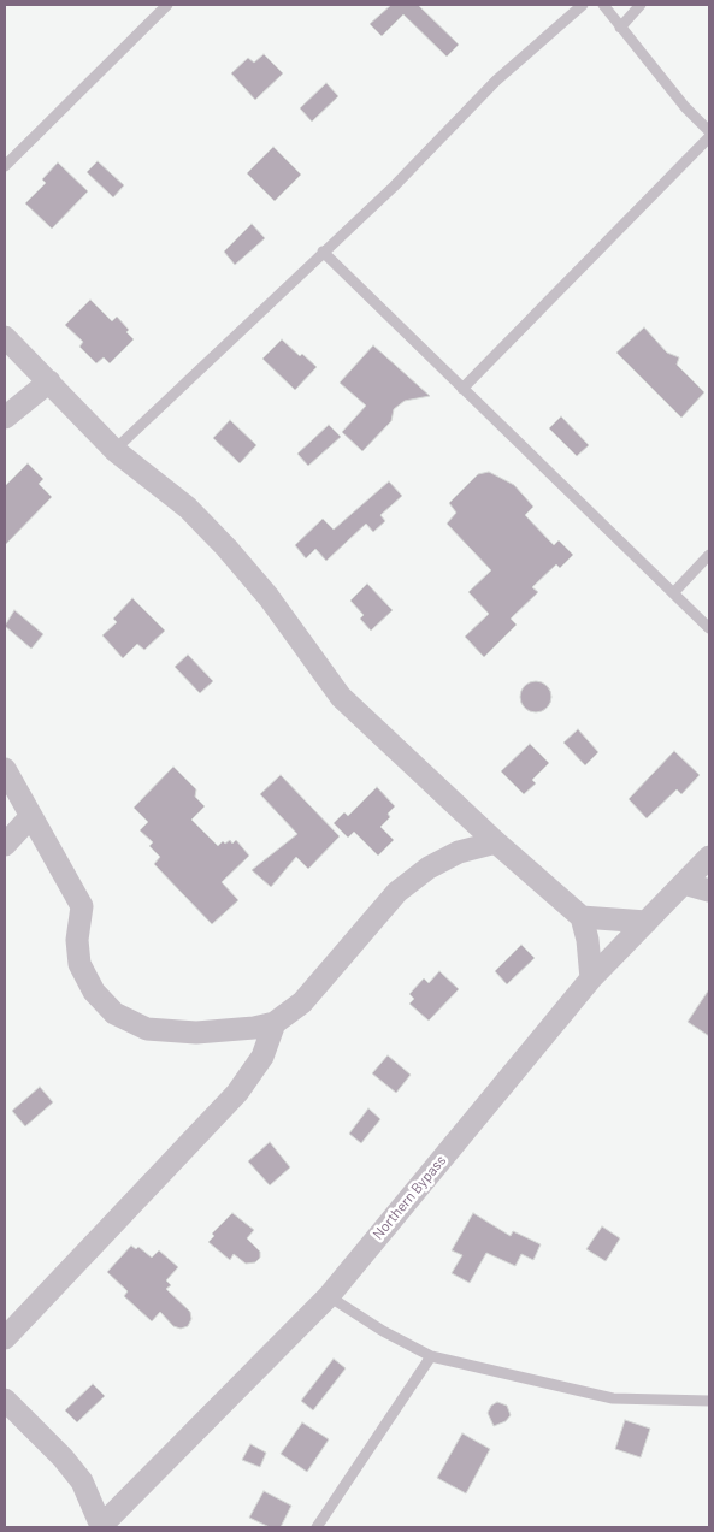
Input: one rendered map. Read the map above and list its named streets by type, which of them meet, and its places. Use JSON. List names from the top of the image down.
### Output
{
  "streets": {
    "street": ["Northern Bypass"]
  }
}
